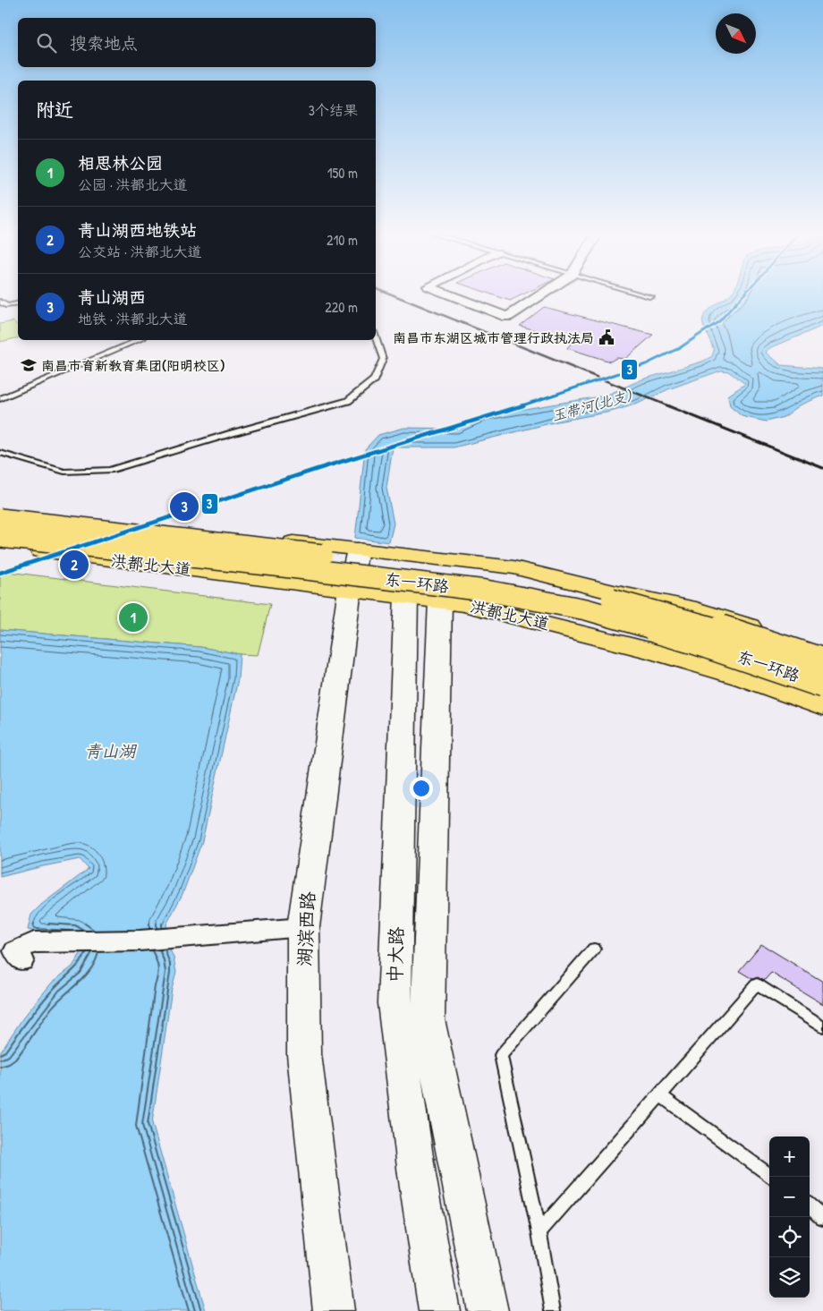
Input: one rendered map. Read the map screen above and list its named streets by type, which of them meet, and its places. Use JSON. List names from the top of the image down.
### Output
{
  "streets": {
    "main road": [
      "洪都北大道",
      "东一环路",
      "湖滨西路",
      "中大路"
    ]
  },
  "crossings": [
    ["洪都北大道", "湖滨西路"],
    ["洪都北大道", "中大路"]
  ],
  "water": ["玉带河(北支)", "青山湖"],
  "places": {
    "public building": ["南昌市东湖区城市管理行政执法局"],
    "school or university": ["南昌市育新教育集团(阳明校区)"]
  },
  "lines": ["transit line 3"],
  "north": "bottom right",
  "page": {
    "search": "搜索地点",
    "heading": ["附近", "3个结果"],
    "list": [
      {
        "mark": "1",
        "name": "相思林公园",
        "note": "公园 · 洪都北大道",
        "value": "150 m"
      },
      {
        "mark": "2",
        "name": "青山湖西地铁站",
        "note": "公交站 · 洪都北大道",
        "value": "210 m"
      },
      {
        "mark": "3",
        "name": "青山湖西",
        "note": "地铁 · 洪都北大道",
        "value": "220 m"
      }
    ],
    "pins": ["3", "2", "1"],
    "map_buttons": ["+", "−"]
  }
}
